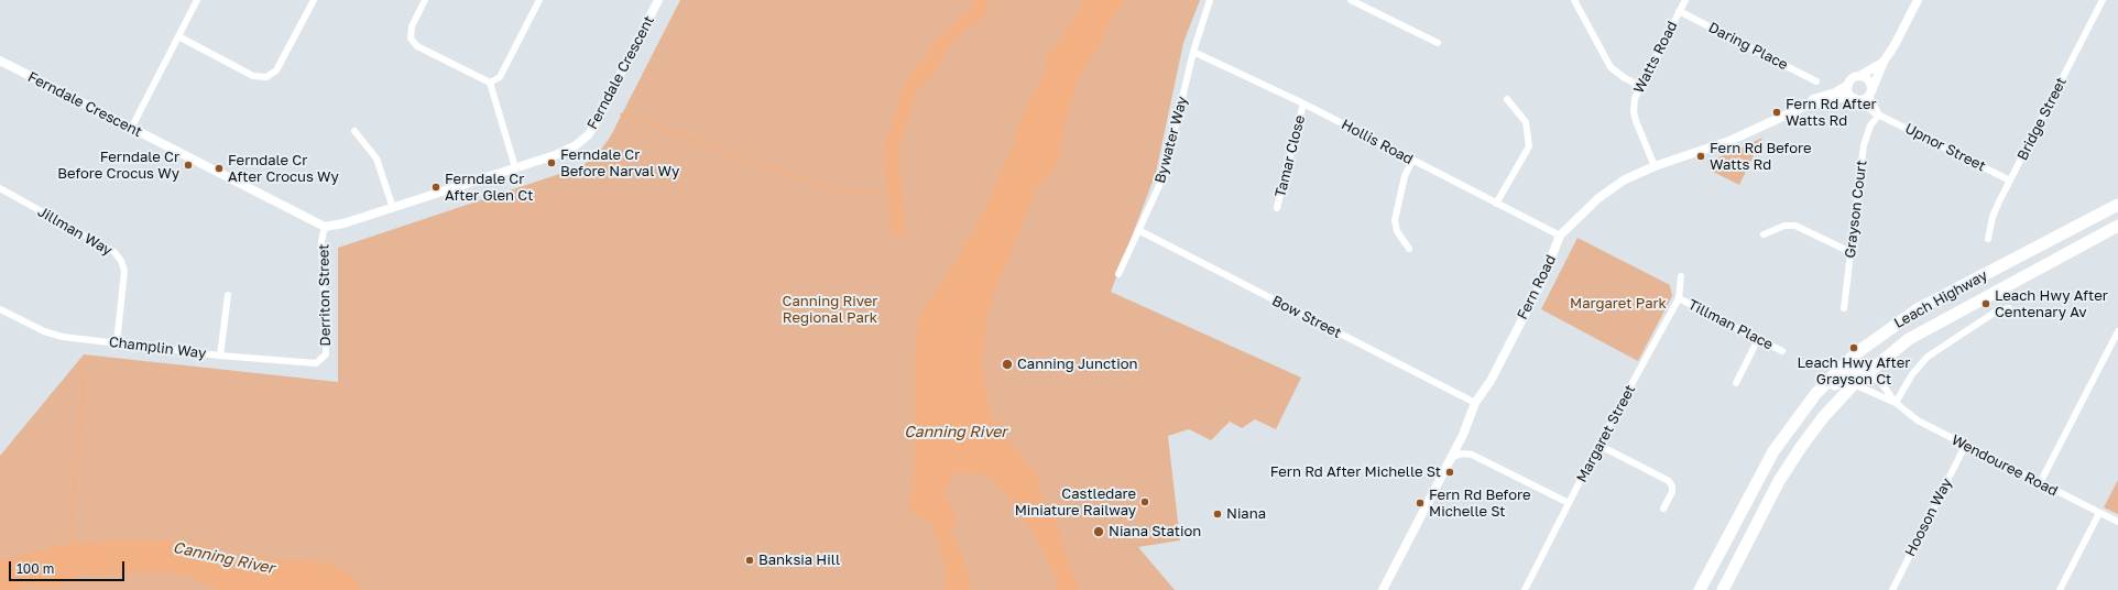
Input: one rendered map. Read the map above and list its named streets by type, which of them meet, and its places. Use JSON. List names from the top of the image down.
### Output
{
  "streets": {
    "highway": ["Leach Highway"],
    "street": [
      "Daring Place",
      "Watts Road",
      "Ferndale Crescent",
      "Bridge Street",
      "Bywater Way",
      "Hollis Road",
      "Upnor Street",
      "Tamar Close",
      "Grayson Court",
      "Jillman Way",
      "Fern Road",
      "Derriton Street",
      "Bow Street",
      "Tillman Place",
      "Champlin Way",
      "Margaret Street",
      "Wendouree Road",
      "Hooson Way"
    ]
  },
  "crossings": [
    ["Daring Place", "Watts Road"],
    ["Watts Road", "Fern Road"],
    ["Ferndale Crescent", "Derriton Street"],
    ["Bridge Street", "Upnor Street"],
    ["Bywater Way", "Hollis Road"],
    ["Bywater Way", "Bow Street"],
    ["Hollis Road", "Tamar Close"],
    ["Hollis Road", "Fern Road"],
    ["Upnor Street", "Grayson Court"],
    ["Upnor Street", "Fern Road"],
    ["Jillman Way", "Champlin Way"],
    ["Fern Road", "Bow Street"],
    ["Derriton Street", "Champlin Way"],
    ["Leach Highway", "Wendouree Road"],
    ["Tillman Place", "Margaret Street"],
    ["Wendouree Road", "Hooson Way"]
  ],
  "water": ["Canning River"],
  "parks": ["Canning River Regional Park", "Margaret Park"],
  "places": [
    "Fern Rd After Watts Rd",
    "Fern Rd Before Watts Rd",
    "Ferndale Cr Before Narval Wy",
    "Ferndale Cr Before Crocus Wy",
    "Ferndale Cr After Crocus Wy",
    "Ferndale Cr After Glen Ct",
    "Leach Hwy After Centenary Av",
    "Leach Hwy After Grayson Ct",
    "Canning Junction",
    "Fern Rd After Michelle St",
    "Castledare Miniature Railway",
    "Fern Rd Before Michelle St",
    "Niana",
    "Niana Station",
    "Banksia Hill"
  ],
  "scale_bar": "100 m"
}
